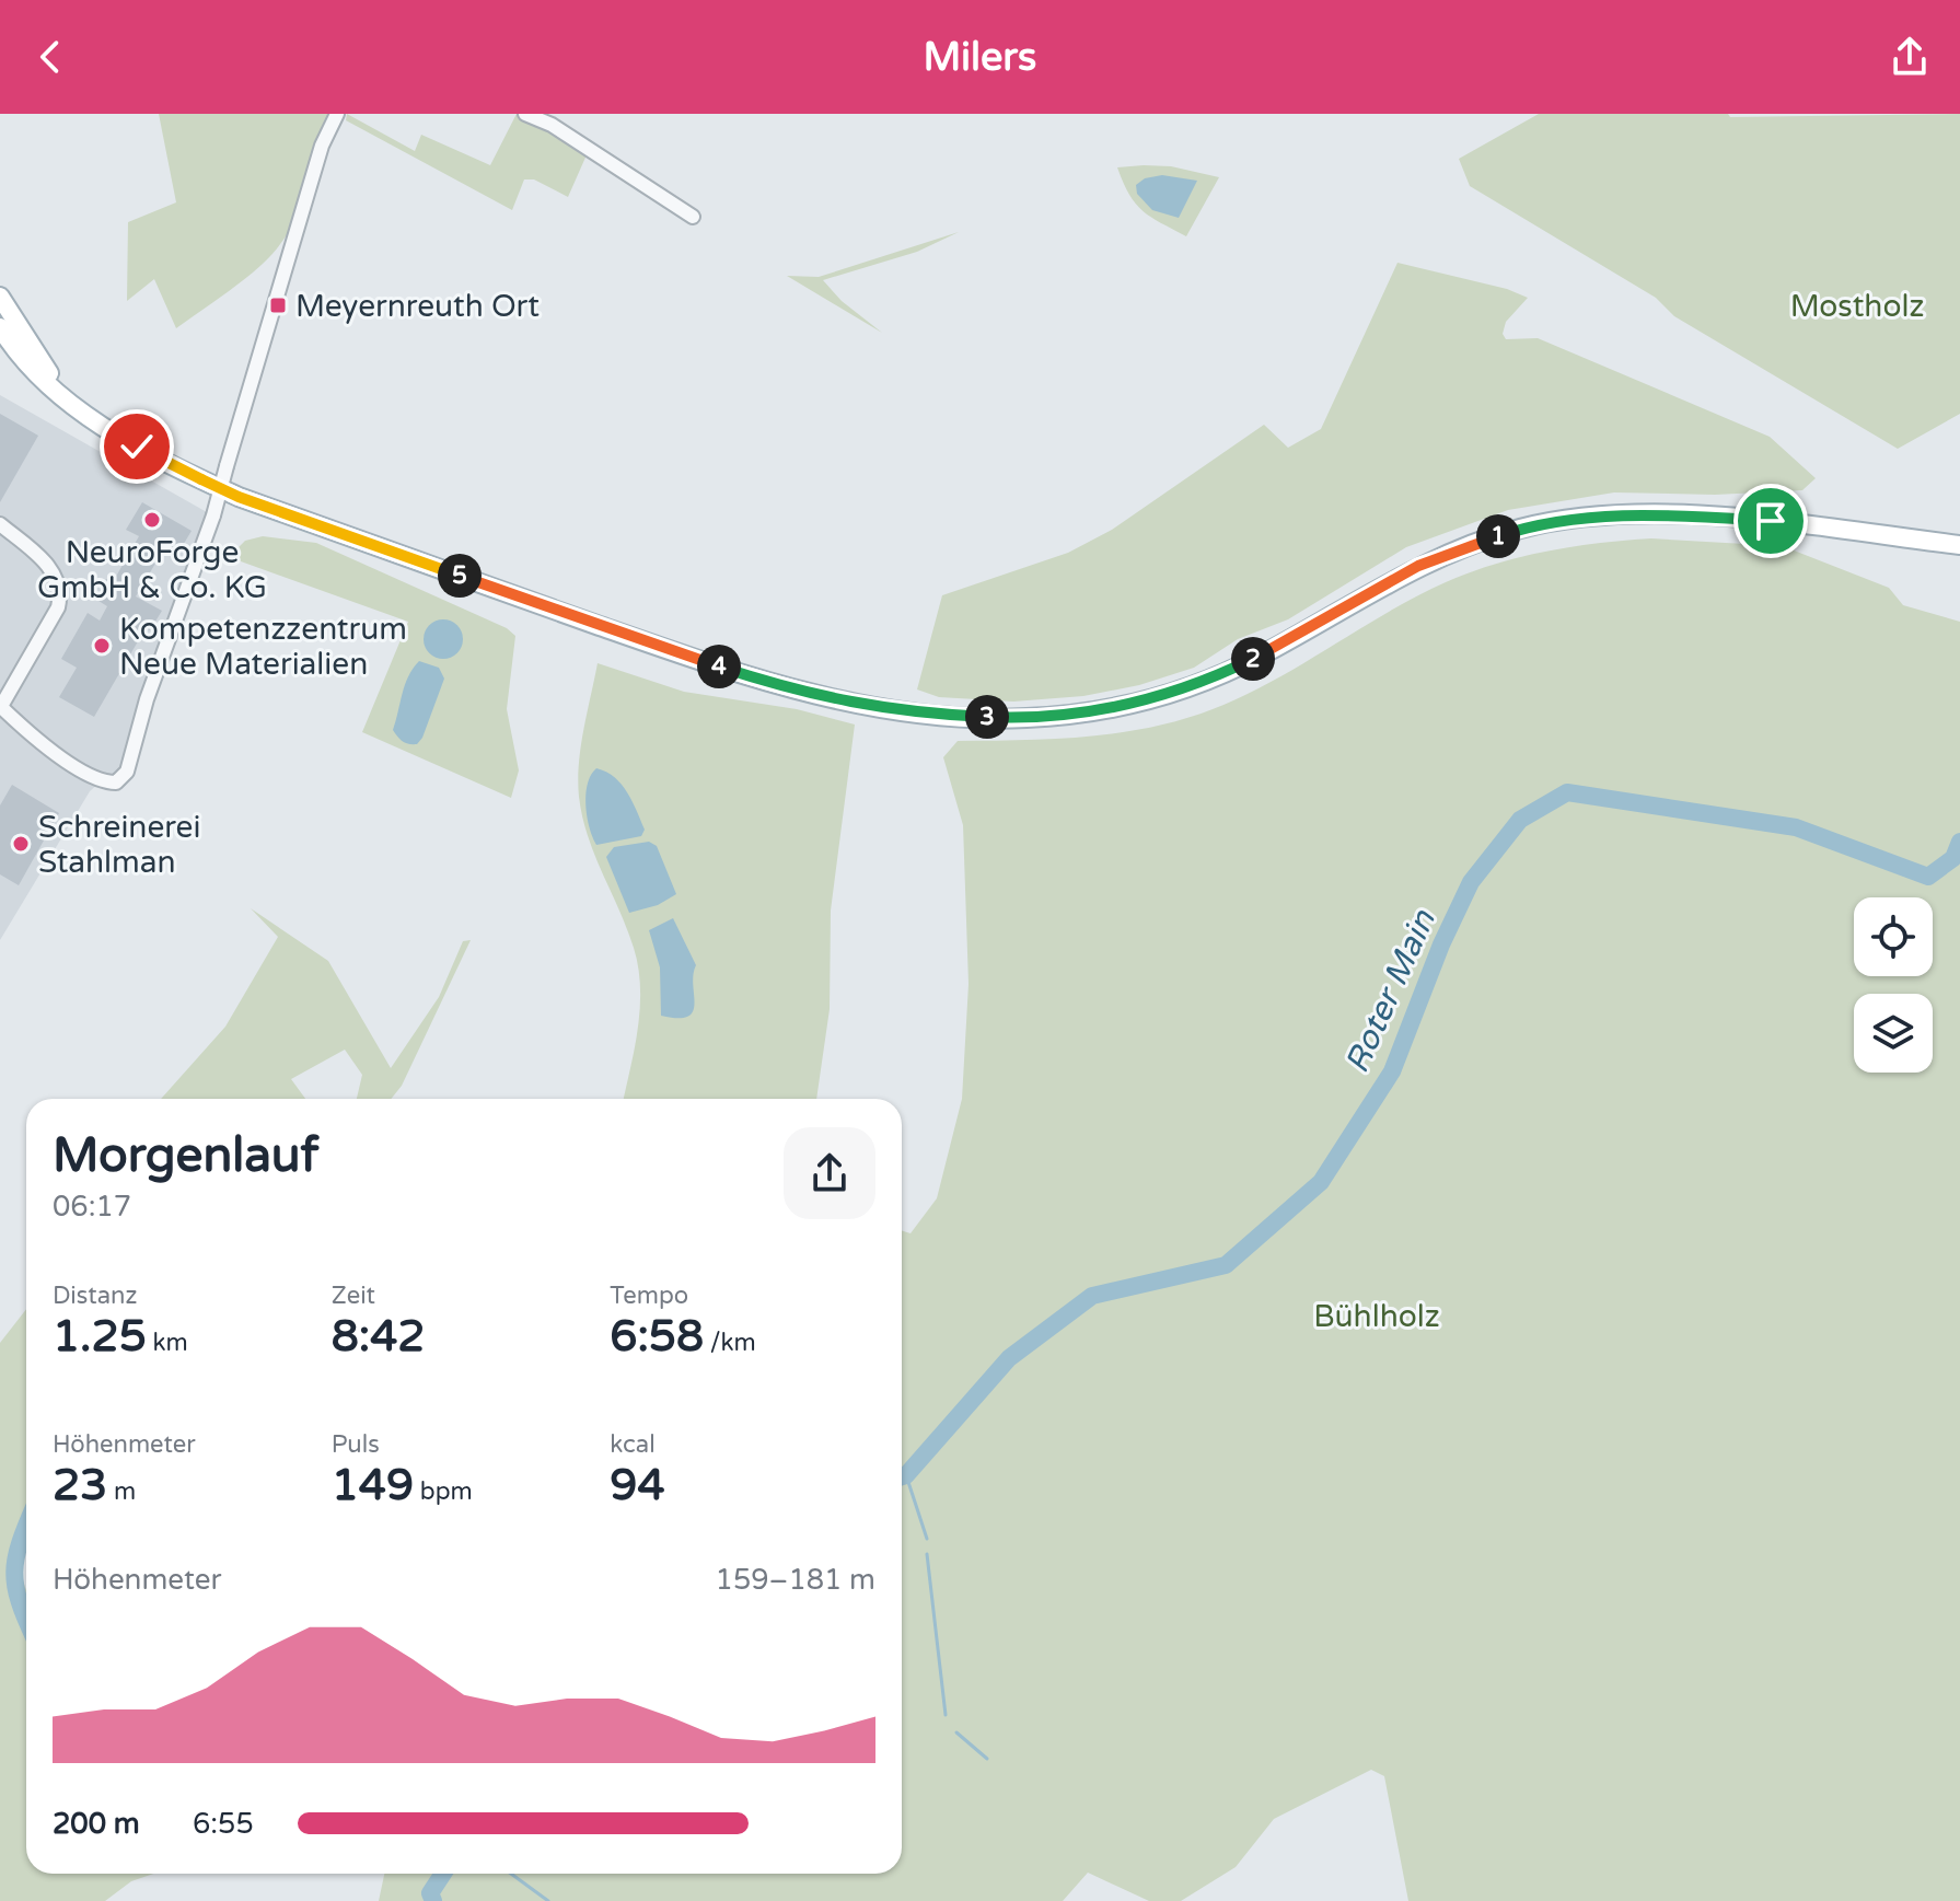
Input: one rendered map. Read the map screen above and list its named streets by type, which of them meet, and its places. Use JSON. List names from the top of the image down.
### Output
{
  "water": ["Roter Main"],
  "parks": ["Mostholz", "Bühlholz"],
  "places": {
    "transit": ["Meyernreuth Ort"],
    "other": ["NeuroForge GmbH & Co. KG", "Kompetenzzentrum Neue Materialien", "Schreinerei Stahlman"]
  },
  "page": {
    "header": "Milers",
    "pins": [
      "1",
      "5",
      "2",
      "4",
      "3"
    ],
    "heading": ["Morgenlauf", "06:17"],
    "stats": [
      ["Distanz", "1.25 km"],
      ["Zeit", "8:42"],
      ["Tempo", "6:58 /km"],
      ["Höhenmeter", "23 m"],
      ["Puls", "149 bpm"],
      ["kcal", "94"]
    ],
    "chart": ["Höhenmeter", "159–181 m"],
    "list": [
      {
        "name": "200 m",
        "note": "6:55"
      }
    ]
  }
}
